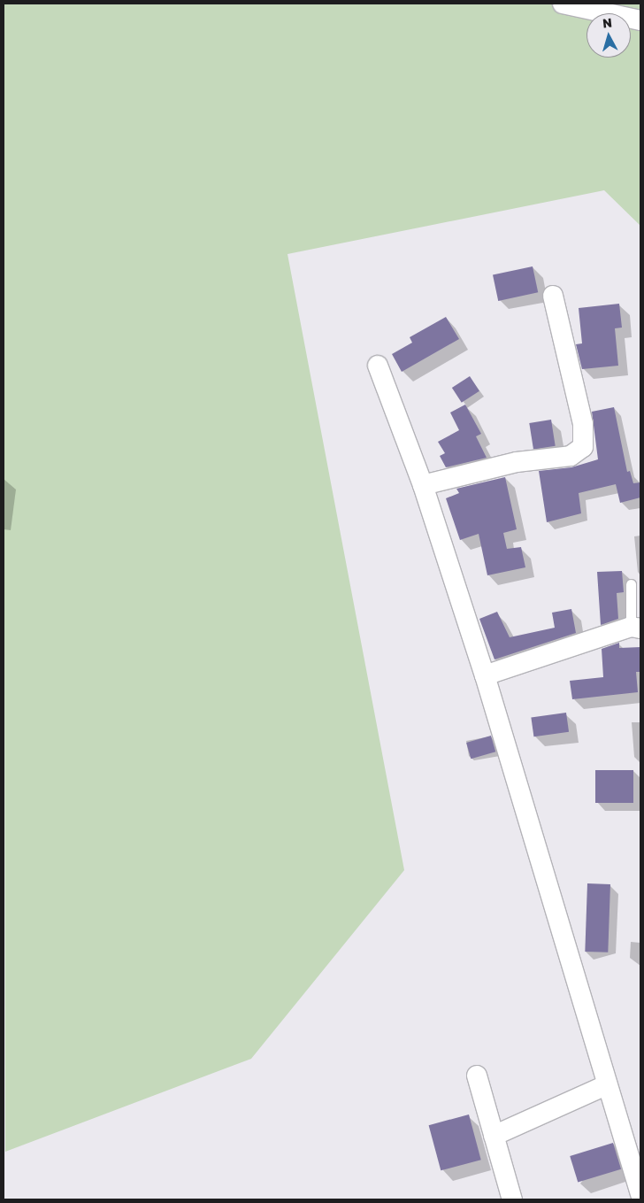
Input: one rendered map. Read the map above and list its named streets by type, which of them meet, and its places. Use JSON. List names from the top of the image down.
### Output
{
  "north": "top"
}
